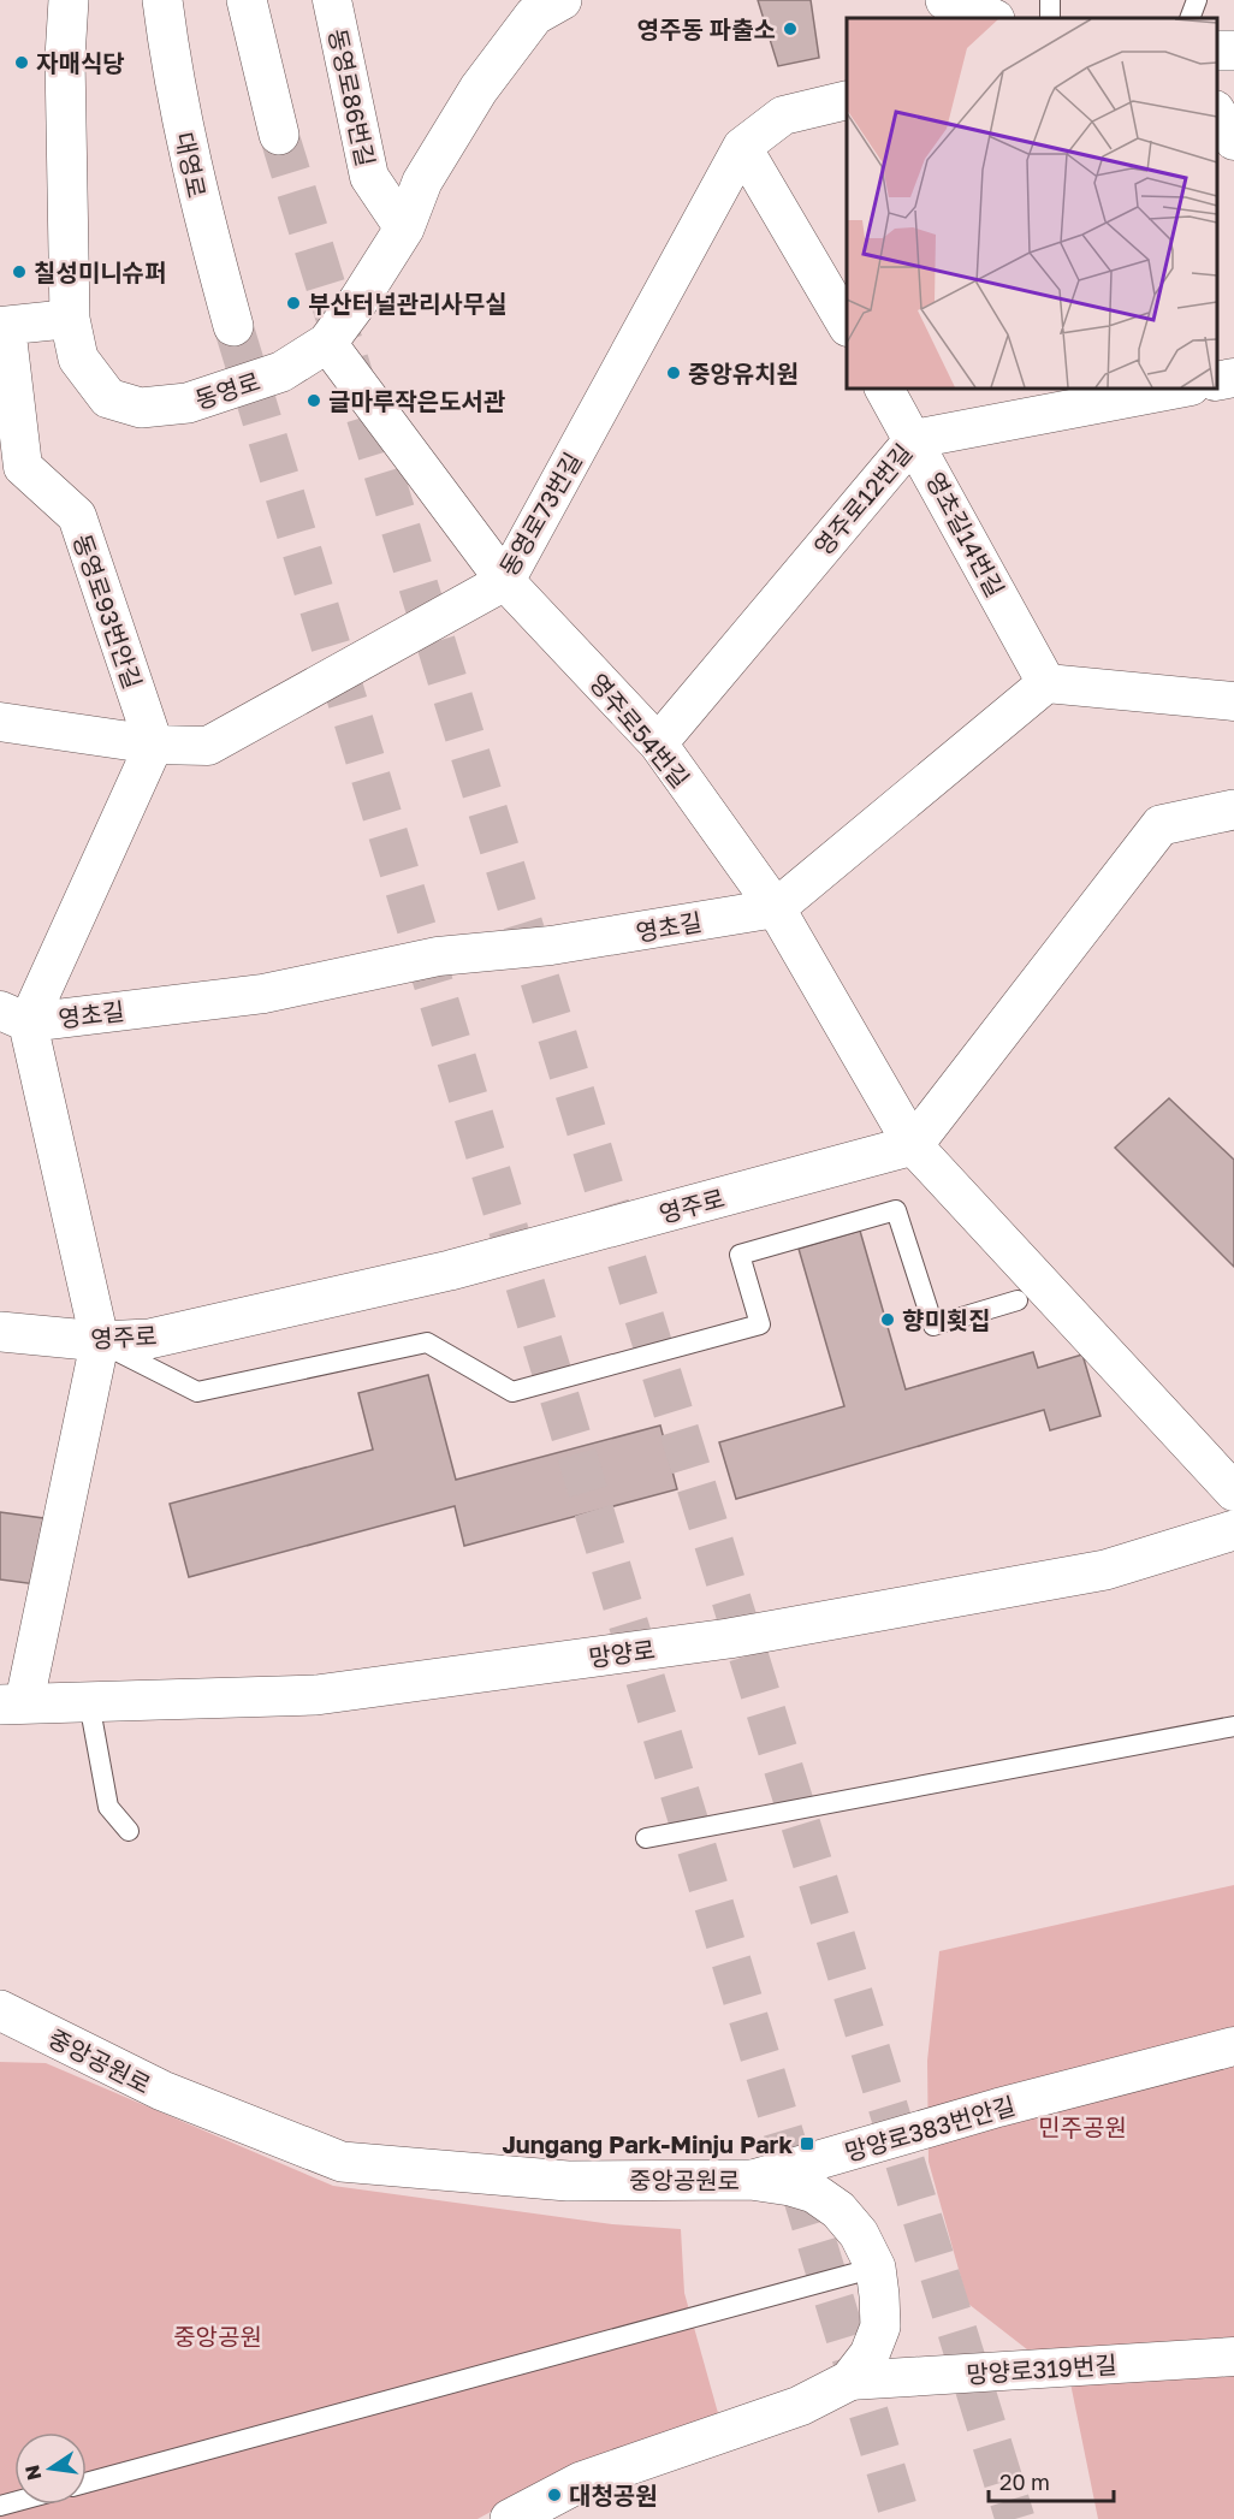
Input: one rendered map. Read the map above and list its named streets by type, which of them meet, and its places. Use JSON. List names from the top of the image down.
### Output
{
  "streets": {
    "street": [
      "동영로86번길",
      "대영로",
      "동영로",
      "영주로12번길",
      "동영로73번길",
      "영초길14번길",
      "동영로93번안길",
      "영주로54번길",
      "영초길",
      "영주로",
      "망양로",
      "중앙공원로",
      "망양로383번안길",
      "망양로319번길"
    ]
  },
  "crossings": [
    ["동영로86번길", "동영로"],
    ["동영로", "영주로54번길"],
    ["영주로12번길", "영초길14번길"],
    ["영주로12번길", "영주로54번길"],
    ["동영로73번길", "동영로93번안길"],
    ["동영로73번길", "영주로54번길"],
    ["동영로73번길", "영초길"],
    ["영초길14번길", "영초길"],
    ["동영로93번안길", "영초길"],
    ["영주로54번길", "영초길"],
    ["영주로54번길", "영주로"],
    ["영초길", "영주로"],
    ["중앙공원로", "망양로383번안길"],
    ["중앙공원로", "망양로319번길"]
  ],
  "parks": ["민주공원", "중앙공원"],
  "places": {
    "other": [
      "영주동 파출소",
      "자매식당",
      "칠성미니슈퍼",
      "부산터널관리사무실",
      "중앙유치원",
      "글마루작은도서관",
      "향미횟집",
      "대청공원"
    ],
    "transit": ["Jungang Park-Minju Park"]
  },
  "scale_bar": "20 m",
  "north": "left"
}
